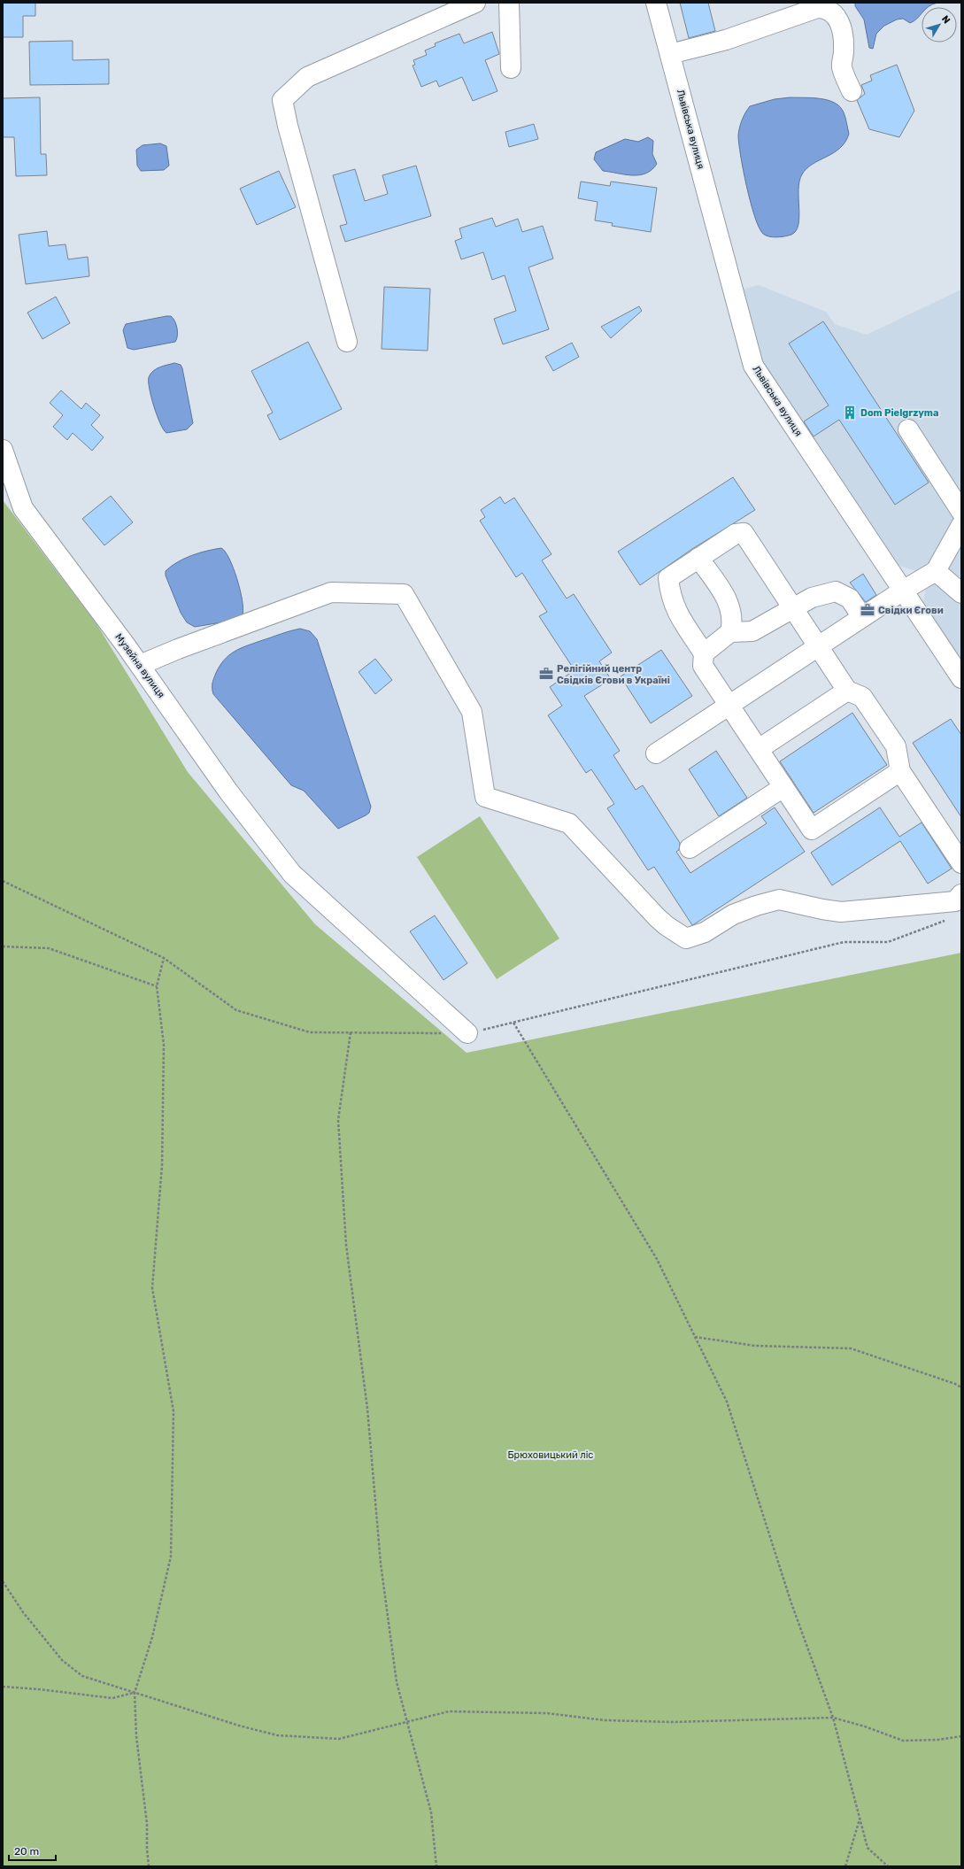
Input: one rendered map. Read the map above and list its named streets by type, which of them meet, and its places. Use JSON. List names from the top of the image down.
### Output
{
  "streets": {
    "street": ["Львівська вулиця", "Музейна вулиця"]
  },
  "parks": ["Брюховицький ліс"],
  "places": {
    "building": ["Dom Pielgrzyma"],
    "office": ["Свідки Єгови", "Релігійний центр Свідків Єгови в Україні"]
  },
  "scale_bar": "20 m",
  "north": "top right"
}
